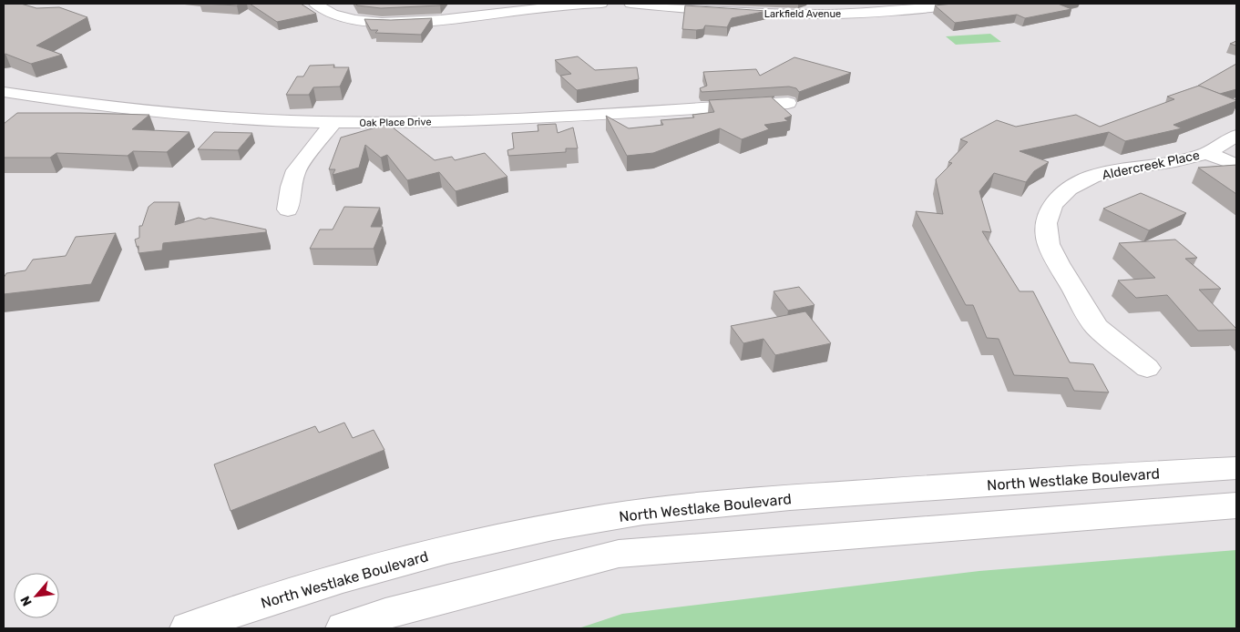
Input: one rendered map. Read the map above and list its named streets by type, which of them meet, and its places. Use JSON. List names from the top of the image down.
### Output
{
  "streets": {
    "street": [
      "Larkfield Avenue",
      "Oak Place Drive",
      "Aldercreek Place",
      "North Westlake Boulevard"
    ]
  },
  "north": "bottom left"
}
